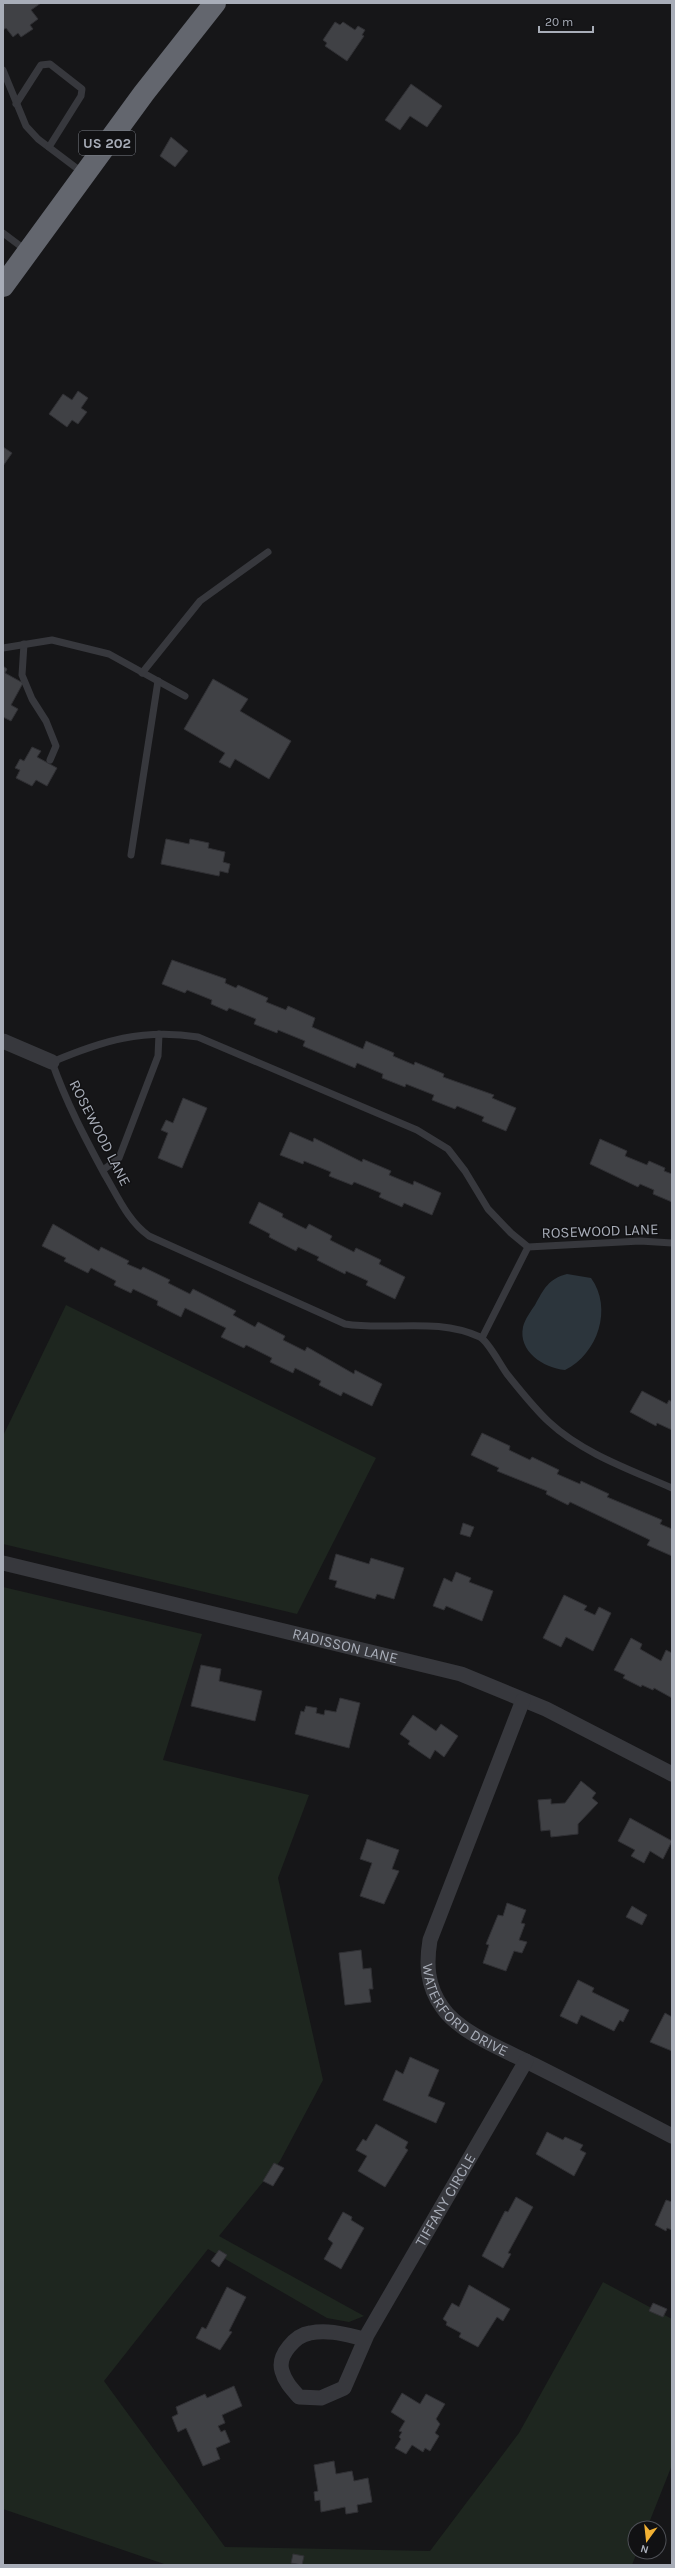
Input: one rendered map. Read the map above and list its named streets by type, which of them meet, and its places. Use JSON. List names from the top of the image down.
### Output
{
  "streets": {
    "highway": ["US 202"],
    "street": ["RADISSON LANE", "WATERFORD DRIVE", "TIFFANY CIRCLE"],
    "lane": ["ROSEWOOD LANE"]
  },
  "crossings": [
    ["RADISSON LANE", "WATERFORD DRIVE"],
    ["WATERFORD DRIVE", "TIFFANY CIRCLE"]
  ],
  "scale_bar": "20 m",
  "north": "bottom"
}
